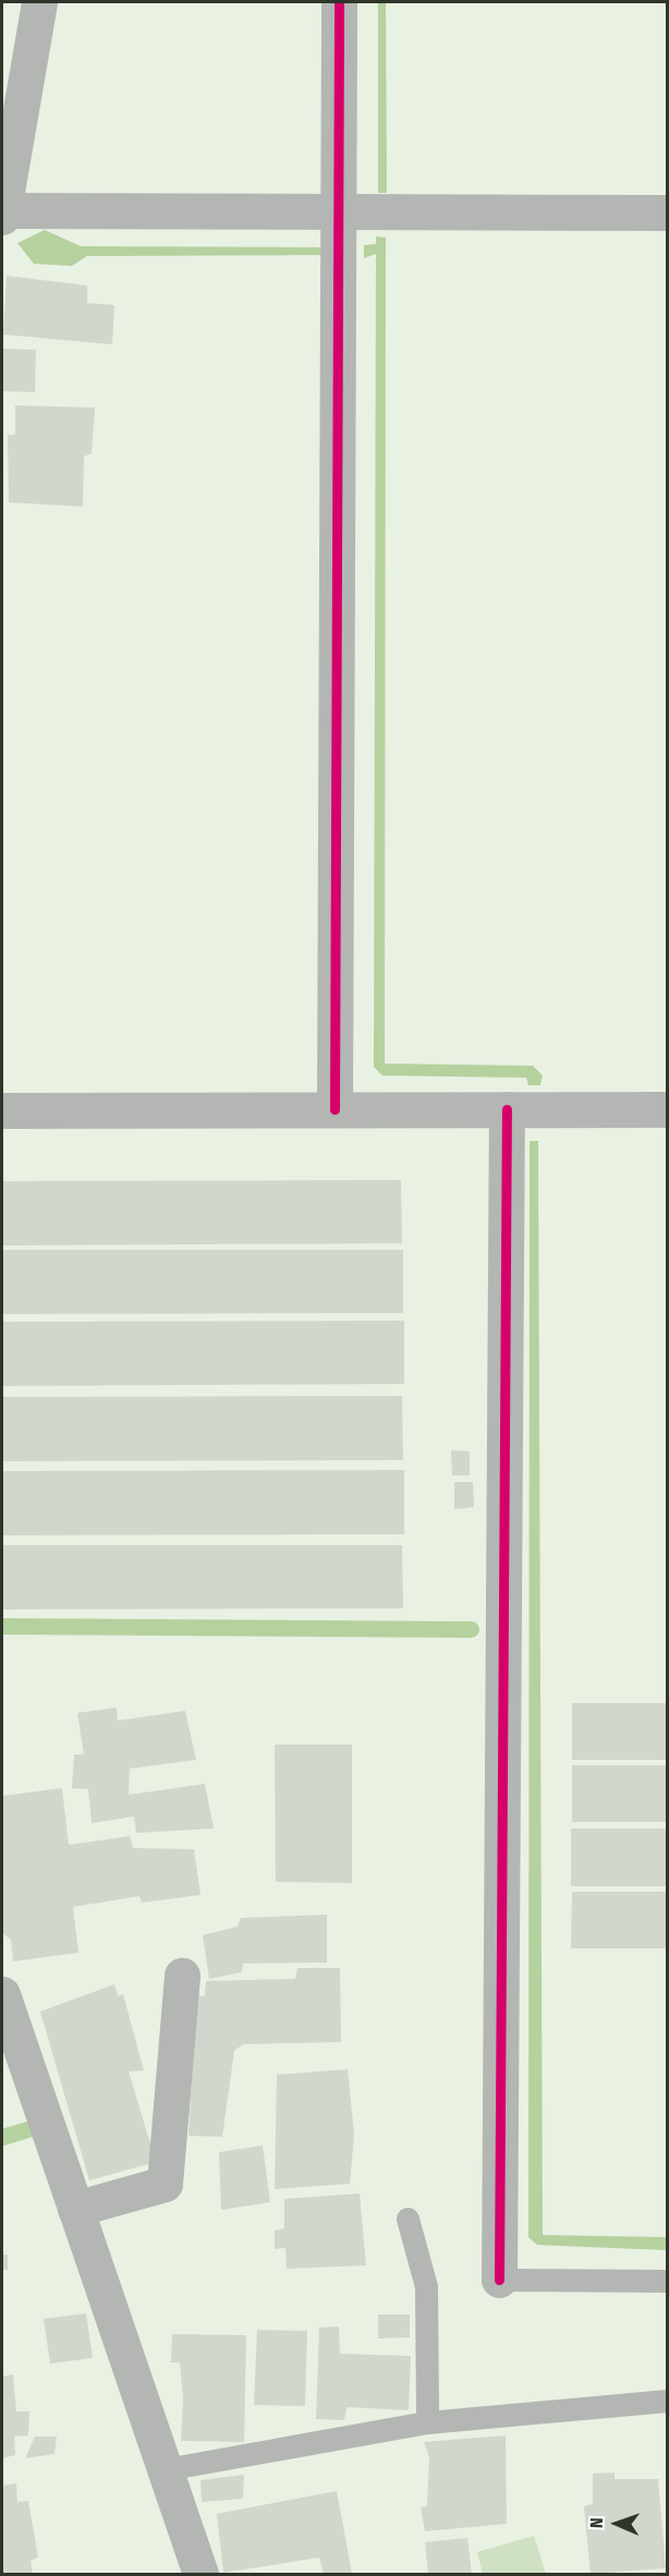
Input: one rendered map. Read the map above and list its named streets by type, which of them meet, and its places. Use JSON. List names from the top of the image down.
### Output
{
  "north": "left"
}
